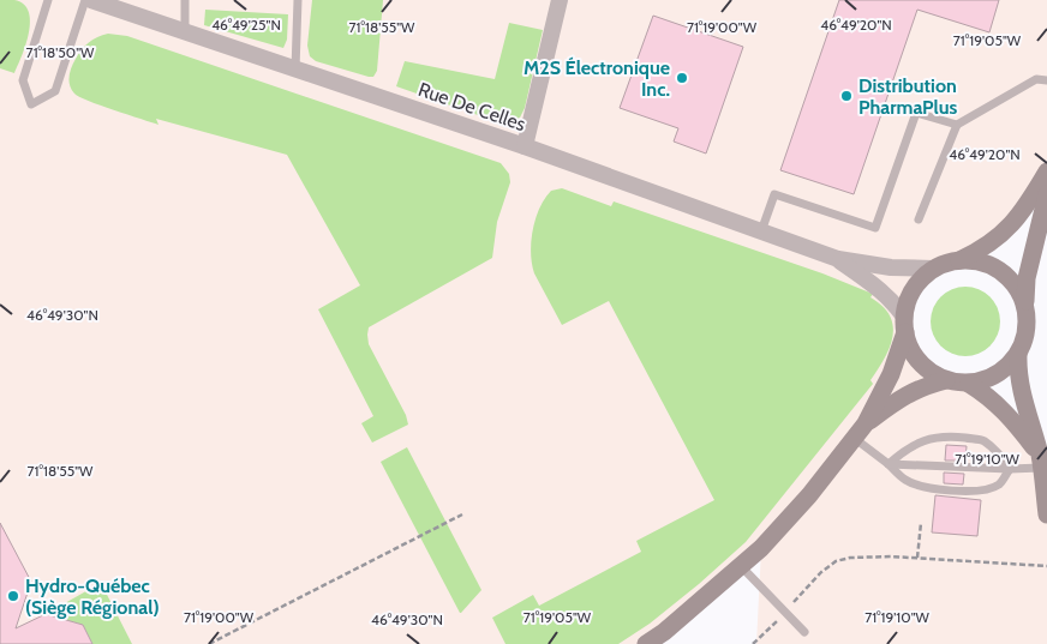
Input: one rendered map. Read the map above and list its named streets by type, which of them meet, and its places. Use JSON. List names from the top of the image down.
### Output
{
  "streets": {
    "street": ["Rue De Celles"]
  },
  "places": ["M2S Électronique Inc.", "Distribution PharmaPlus", "Hydro-Québec (Siège Régional)"],
  "coordinates": [
    "46°49'25\"N",
    "46°49'20\"N",
    "71°18'55\"W",
    "71°19'00\"W",
    "71°19'05\"W",
    "71°18'50\"W",
    "46°49'30\"N",
    "71°19'10\"W"
  ]
}
